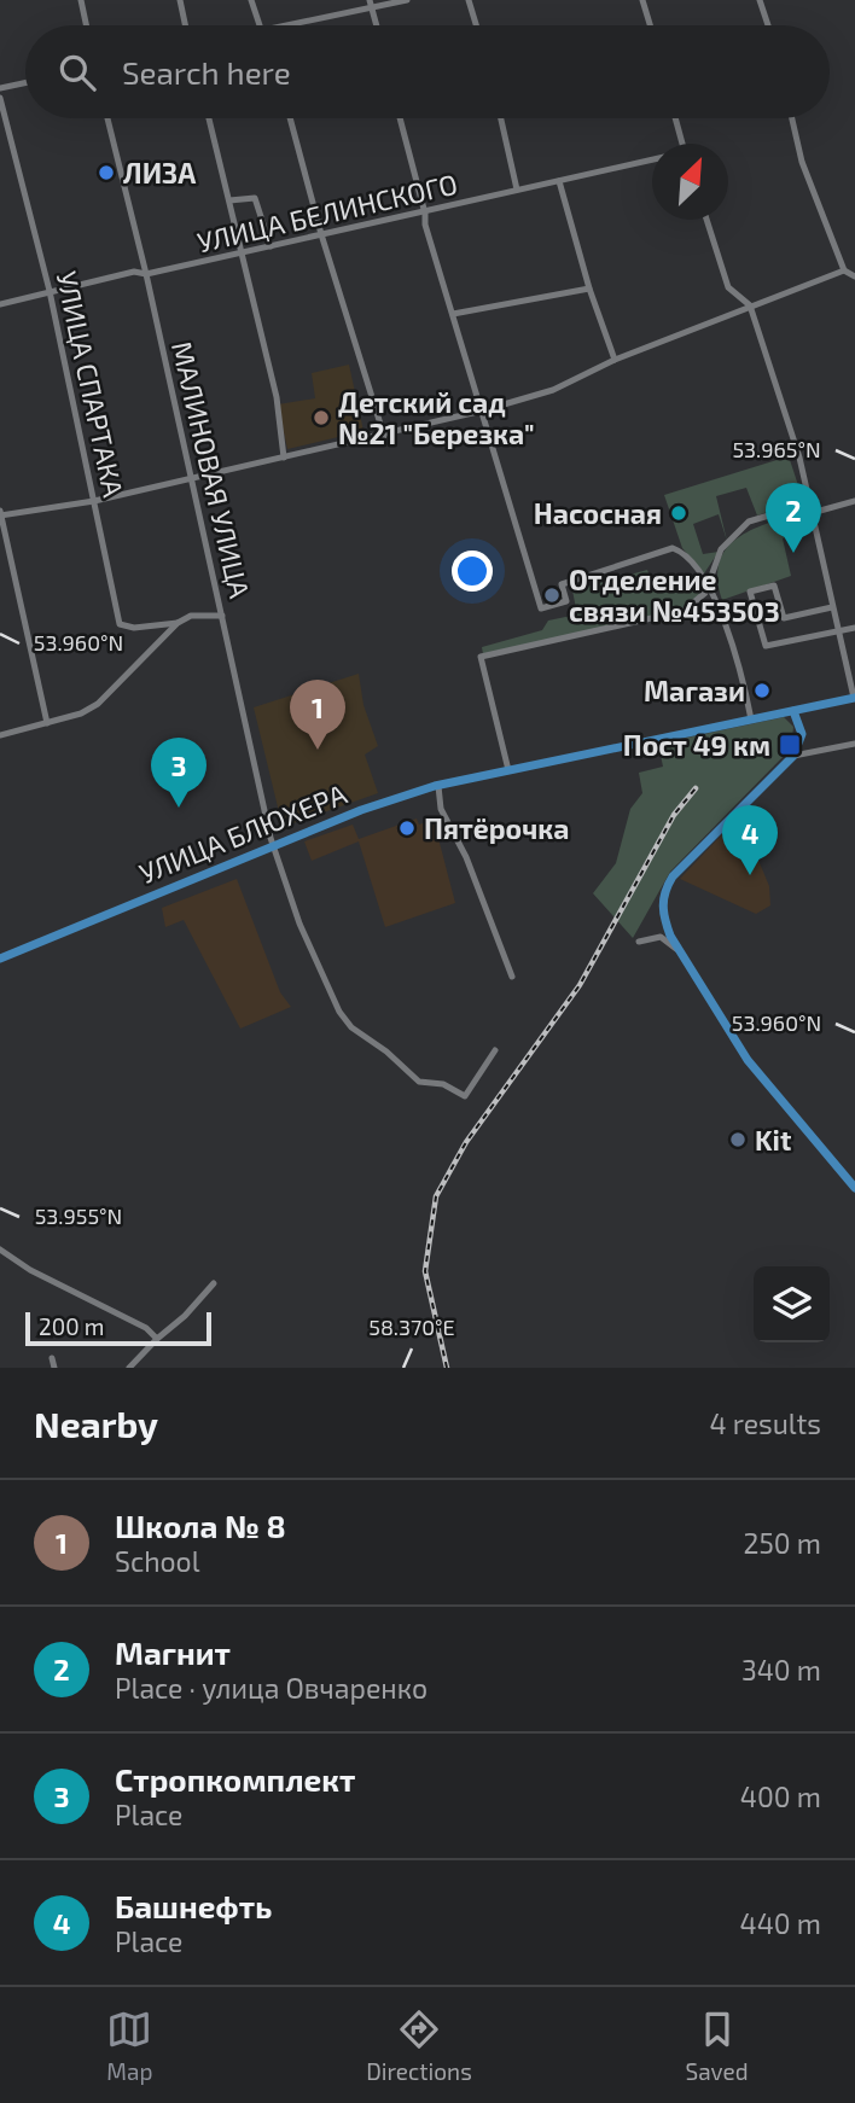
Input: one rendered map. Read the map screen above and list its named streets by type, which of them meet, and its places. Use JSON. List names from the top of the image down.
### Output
{
  "streets": {
    "main road": ["УЛИЦА БЛЮХЕРА"],
    "street": ["УЛИЦА БЕЛИНСКОГО", "УЛИЦА СПАРТАКА", "МАЛИНОВАЯ УЛИЦА"]
  },
  "crossings": [
    ["УЛИЦА БЕЛИНСКОГО", "УЛИЦА СПАРТАКА"],
    ["УЛИЦА БЕЛИНСКОГО", "МАЛИНОВАЯ УЛИЦА"],
    ["МАЛИНОВАЯ УЛИЦА", "УЛИЦА БЛЮХЕРА"]
  ],
  "places": {
    "other": [
      "ЛИЗА",
      "Детский сад №21 \"Березка\"",
      "Насосная",
      "Отделение связи №453503",
      "Магази",
      "Пятёрочка",
      "Kit"
    ],
    "transit": ["Пост 49 км"]
  },
  "scale_bar": "200 m",
  "north": "top right",
  "page": {
    "search": "Search here",
    "pins": [
      "2",
      "1",
      "3",
      "4"
    ],
    "scale": "200 m",
    "heading": ["Nearby", "4 results"],
    "list": [
      {
        "mark": "1",
        "name": "Школа № 8",
        "note": "School",
        "value": "250 m"
      },
      {
        "mark": "2",
        "name": "Магнит",
        "note": "Place · улица Овчаренко",
        "value": "340 m"
      },
      {
        "mark": "3",
        "name": "Стропкомплект",
        "note": "Place",
        "value": "400 m"
      },
      {
        "mark": "4",
        "name": "Башнефть",
        "note": "Place",
        "value": "440 m"
      }
    ],
    "nav": ["Map", "Directions", "Saved"]
  },
  "coordinates": [
    "53.965°N",
    "53.960°N",
    "53.955°N",
    "58.370°E"
  ]
}
